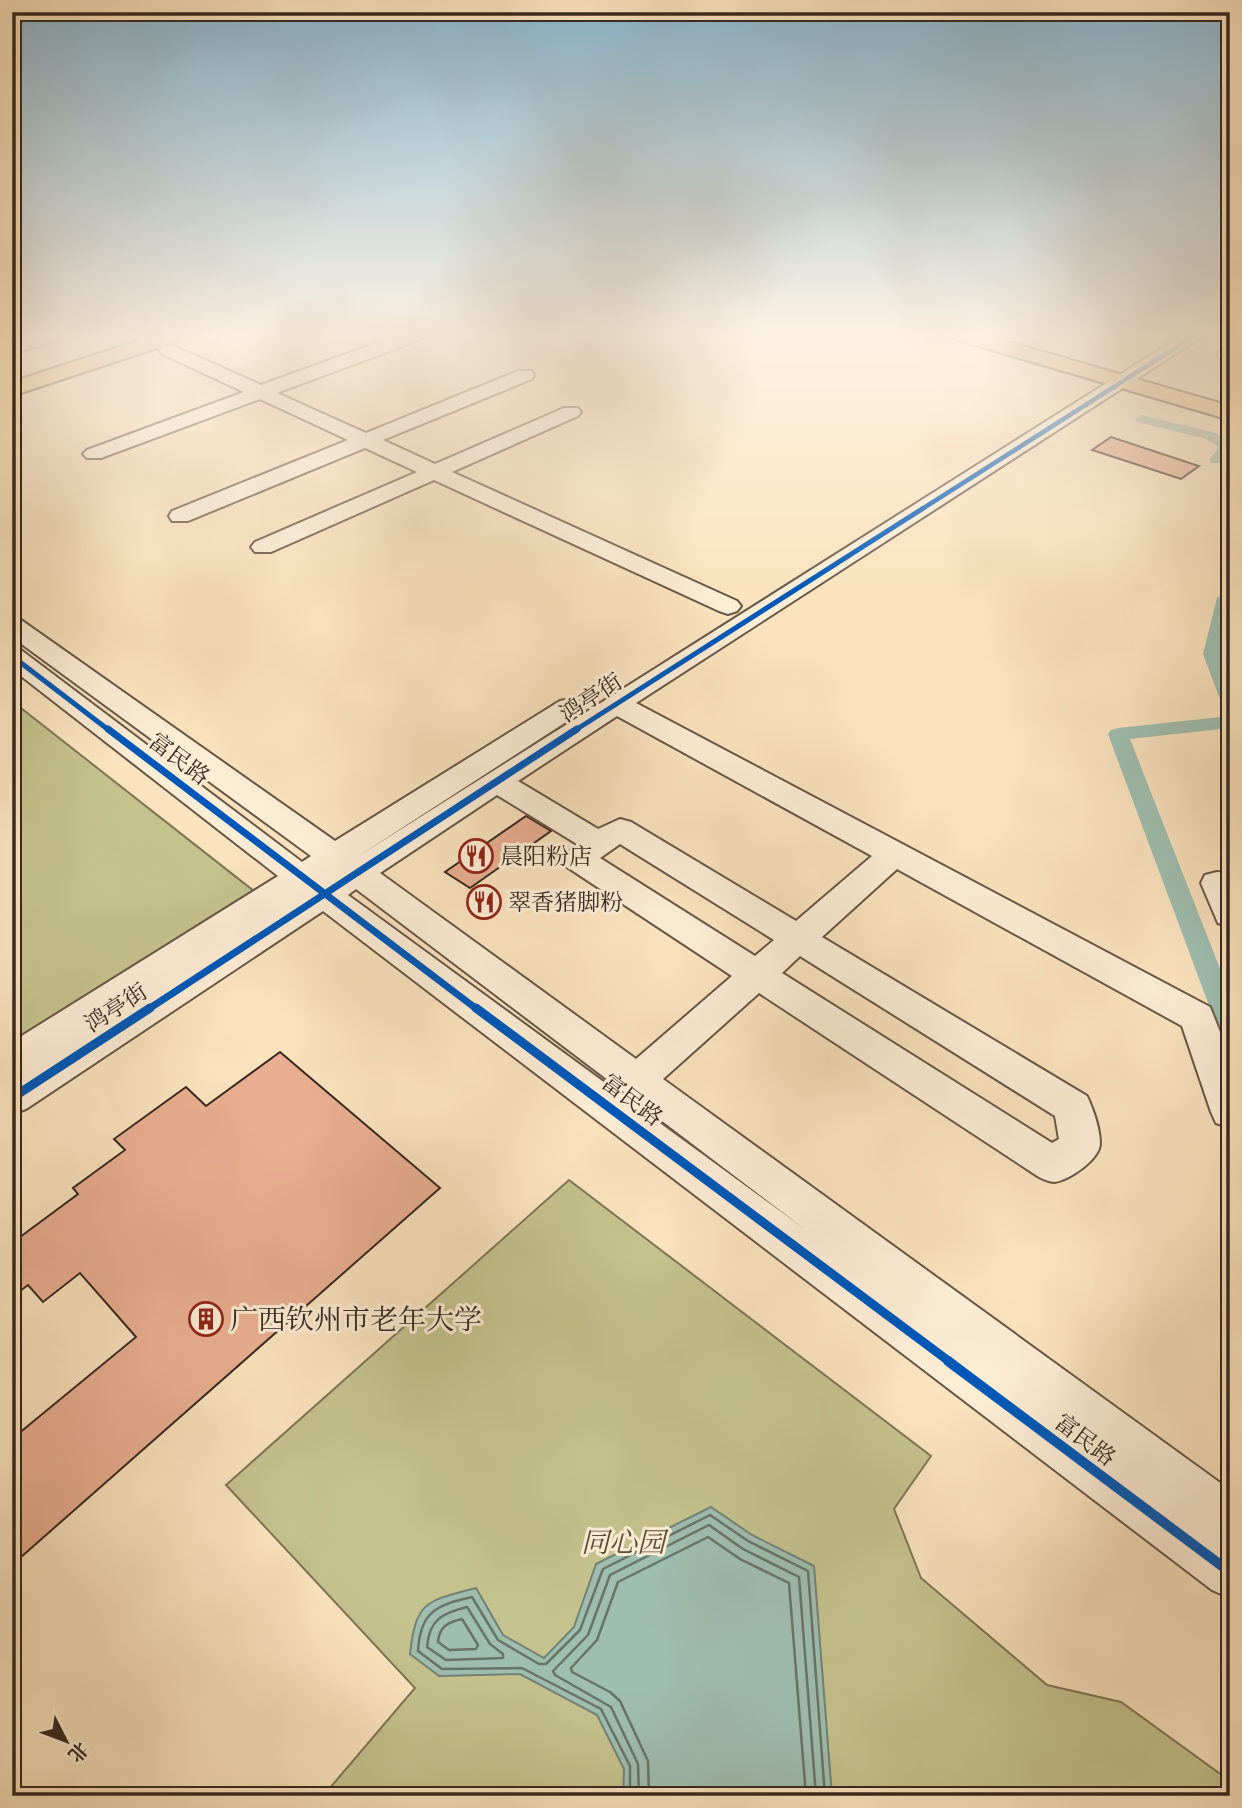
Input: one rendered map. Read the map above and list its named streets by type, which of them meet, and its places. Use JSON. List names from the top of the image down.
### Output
{
  "streets": {
    "street": ["鸿亭街", "富民路"]
  },
  "crossings": [
    ["鸿亭街", "富民路"]
  ],
  "parks": ["同心园"],
  "places": {
    "restaurant": ["晨阳粉店", "翠香猪脚粉"],
    "building": ["广西钦州市老年大学"]
  },
  "north": "bottom right"
}
